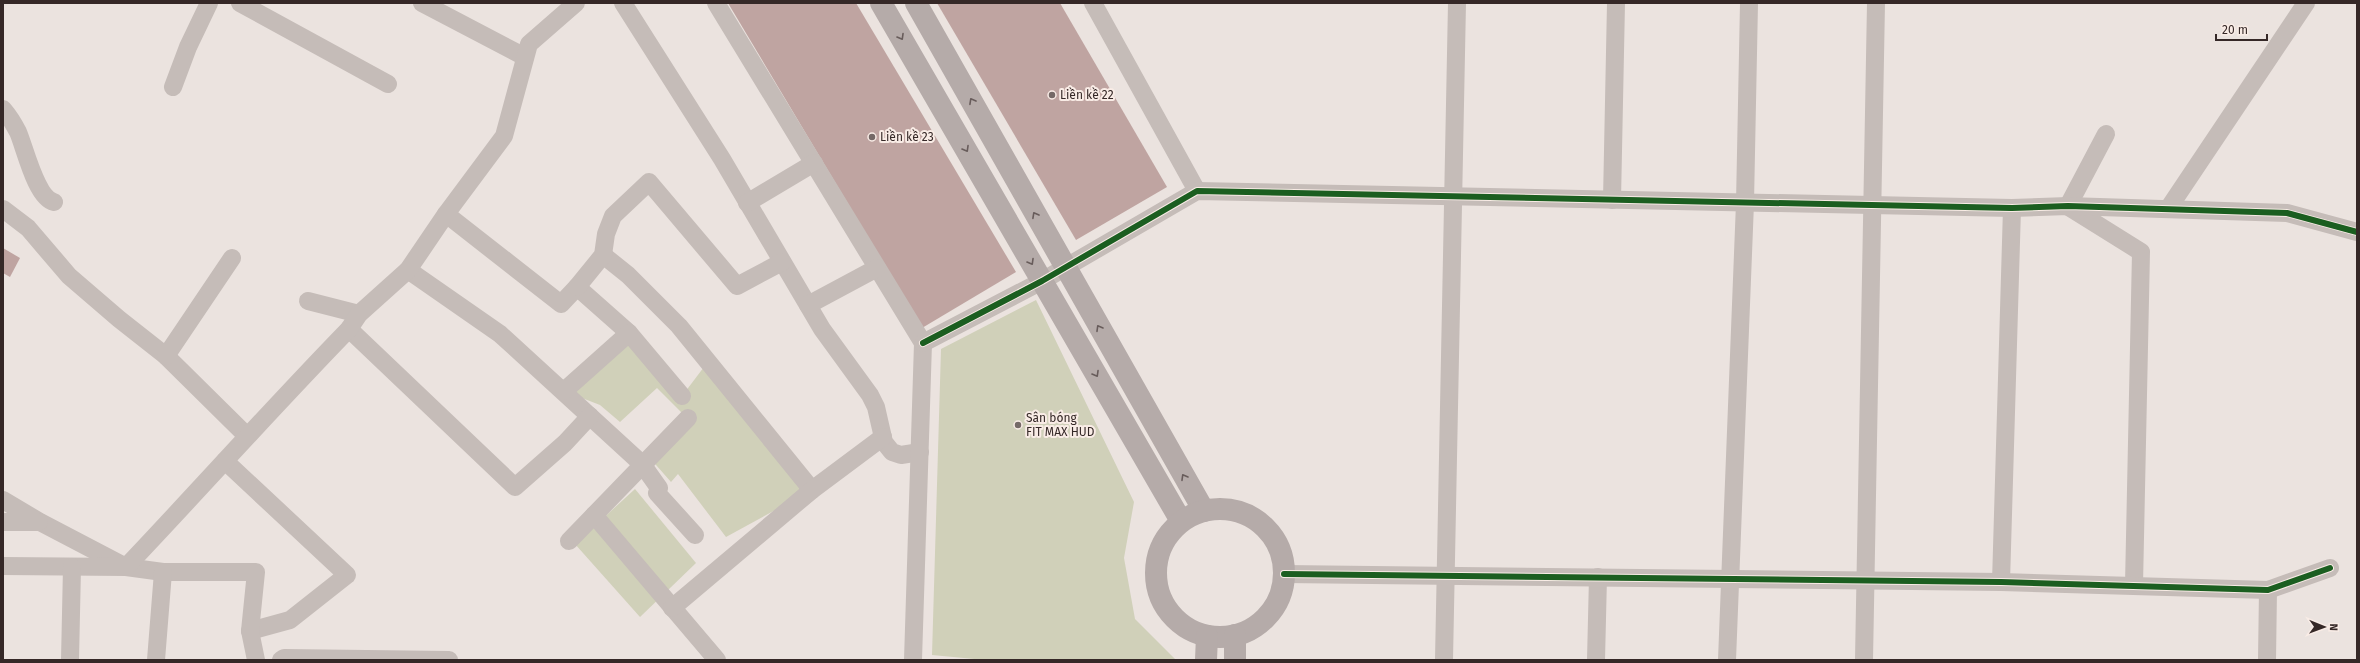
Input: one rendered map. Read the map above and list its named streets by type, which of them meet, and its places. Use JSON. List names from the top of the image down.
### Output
{
  "places": ["Liền kề 22", "Liền kề 23", "Sân bóng FIT MAX HUD"],
  "scale_bar": "20 m",
  "north": "right"
}
